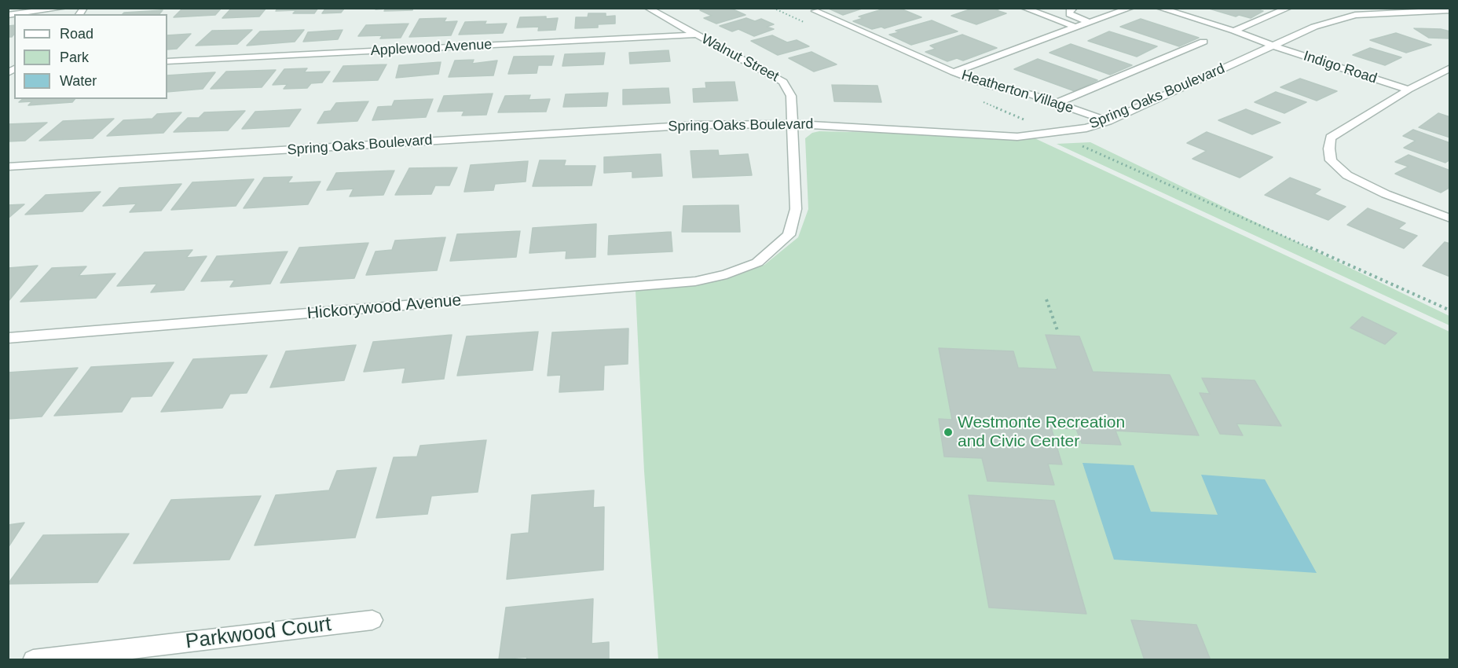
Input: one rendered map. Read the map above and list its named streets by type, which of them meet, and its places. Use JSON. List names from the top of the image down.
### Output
{
  "streets": {
    "street": [
      "Applewood Avenue",
      "Walnut Street",
      "Indigo Road",
      "Heatherton Village",
      "Spring Oaks Boulevard",
      "Hickorywood Avenue",
      "Parkwood Court"
    ]
  },
  "crossings": [
    ["Applewood Avenue", "Walnut Street"],
    ["Walnut Street", "Spring Oaks Boulevard"],
    ["Walnut Street", "Hickorywood Avenue"],
    ["Indigo Road", "Spring Oaks Boulevard"],
    ["Heatherton Village", "Spring Oaks Boulevard"]
  ],
  "places": ["Westmonte Recreation and Civic Center"],
  "legend": ["Road", "Park", "Water"]
}
